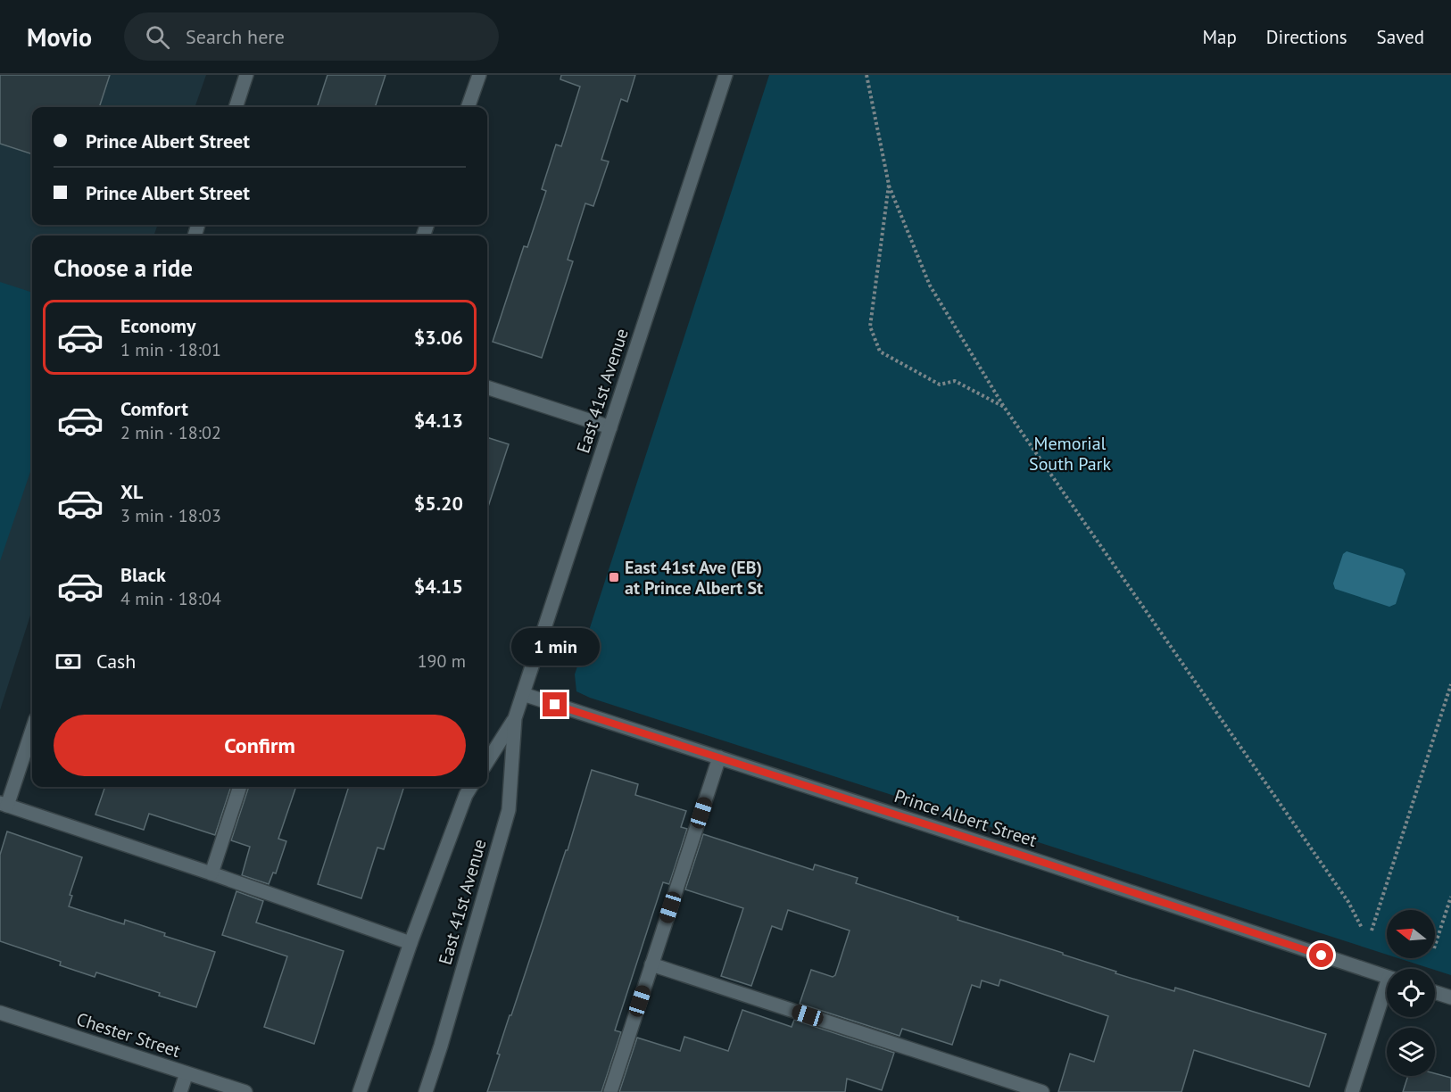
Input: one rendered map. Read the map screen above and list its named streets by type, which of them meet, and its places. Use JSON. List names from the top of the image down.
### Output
{
  "streets": {
    "street": ["East 41st Avenue", "Prince Albert Street", "Chester Street"]
  },
  "crossings": [
    ["East 41st Avenue", "Prince Albert Street"]
  ],
  "parks": ["Memorial South Park"],
  "places": {
    "transit": ["East 41st Ave (EB) at Prince Albert St"]
  },
  "north": "left",
  "page": {
    "header": "Movio",
    "search": "Search here",
    "nav": ["Map", "Directions", "Saved"],
    "banner": ["Prince Albert Street", "Prince Albert Street"],
    "heading": "Choose a ride",
    "list": [
      {
        "name": "Economy",
        "note": "1 min · 18:01",
        "value": "$3.06"
      },
      {
        "name": "Comfort",
        "note": "2 min · 18:02",
        "value": "$4.13"
      },
      {
        "name": "XL",
        "note": "3 min · 18:03",
        "value": "$5.20"
      },
      {
        "name": "Black",
        "note": "4 min · 18:04",
        "value": "$4.15"
      }
    ],
    "bubble": "1 min",
    "pay": ["Cash", "190 m"],
    "buttons": "Confirm"
  }
}
